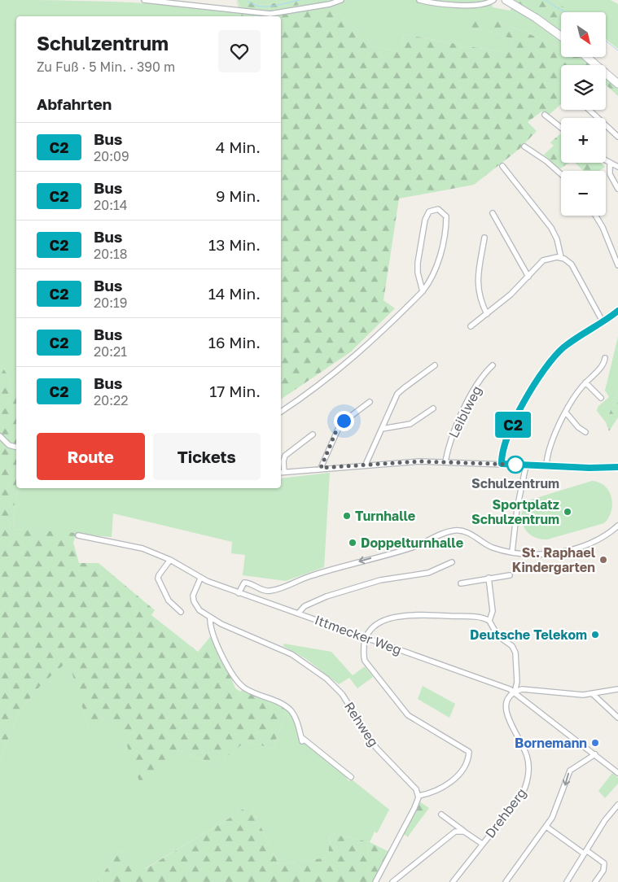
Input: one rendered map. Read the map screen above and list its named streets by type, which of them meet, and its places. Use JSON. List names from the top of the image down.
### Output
{
  "streets": {
    "street": [
      "Leiblweg",
      "Ittmecker Weg",
      "Rehweg",
      "Drehberg"
    ]
  },
  "crossings": [
    ["Ittmecker Weg", "Rehweg"],
    ["Ittmecker Weg", "Drehberg"]
  ],
  "places": [
    "Schulzentrum",
    "Sportplatz Schulzentrum",
    "Turnhalle",
    "Doppelturnhalle",
    "St. Raphael Kindergarten",
    "Deutsche Telekom",
    "Bornemann"
  ],
  "lines": ["bus line C2"],
  "north": "bottom right",
  "page": {
    "on_map": "C2",
    "map_buttons": ["+", "−"],
    "heading": [
      ["Schulzentrum", "Zu Fuß · 5 Min. · 390 m"],
      "Abfahrten"
    ],
    "list": [
      {
        "mark": "C2",
        "name": "Bus",
        "note": "20:09",
        "value": "4 Min."
      },
      {
        "mark": "C2",
        "name": "Bus",
        "note": "20:14",
        "value": "9 Min."
      },
      {
        "mark": "C2",
        "name": "Bus",
        "note": "20:18",
        "value": "13 Min."
      },
      {
        "mark": "C2",
        "name": "Bus",
        "note": "20:19",
        "value": "14 Min."
      },
      {
        "mark": "C2",
        "name": "Bus",
        "note": "20:21",
        "value": "16 Min."
      },
      {
        "mark": "C2",
        "name": "Bus",
        "note": "20:22",
        "value": "17 Min."
      }
    ],
    "buttons": ["Route", "Tickets"]
  }
}
